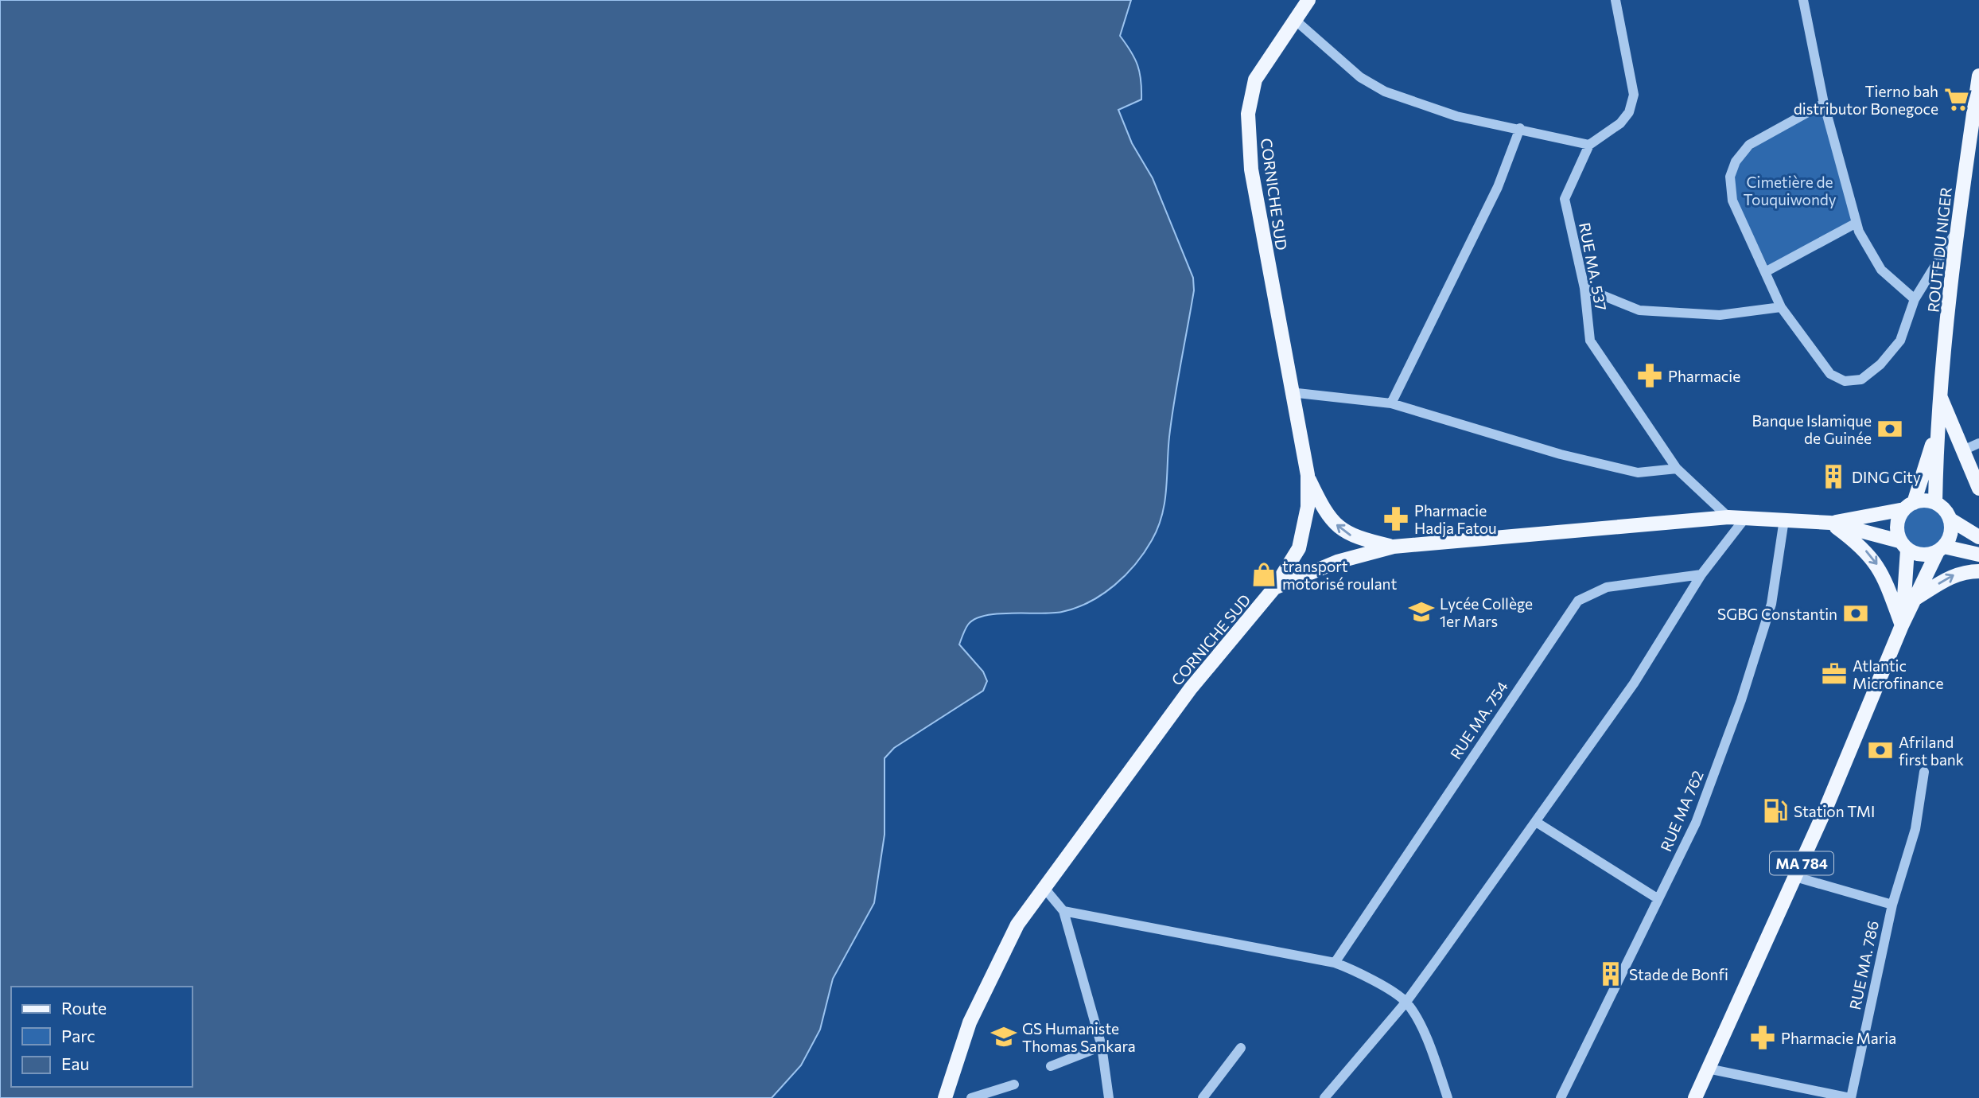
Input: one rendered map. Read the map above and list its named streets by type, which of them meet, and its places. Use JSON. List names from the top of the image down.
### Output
{
  "streets": {
    "main road": ["CORNICHE SUD", "ROUTE DU NIGER", "MA 784"],
    "street": [
      "RUE MA. 537",
      "RUE MA. 754",
      "RUE MA 762",
      "RUE MA. 786"
    ]
  },
  "crossings": [
    ["MA 784", "RUE MA. 786"]
  ],
  "parks": ["Cimetière de Touquiwondy"],
  "places": {
    "supermarket": ["Tierno bah distributor Bonegoce"],
    "pharmacy": ["Pharmacie", "Pharmacie Hadja Fatou", "Pharmacie Maria"],
    "bank": ["Banque Islamique de Guinée", "SGBG Constantin", "Afriland first bank"],
    "building": ["DING City", "Stade de Bonfi"],
    "shop": ["transport motorisé roulant"],
    "school or university": ["Lycée Collège 1er Mars", "GS Humaniste Thomas Sankara"],
    "office": ["Atlantic Microfinance"],
    "fuel station": ["Station TMI"]
  },
  "legend": ["Route", "Parc", "Eau"]
}
